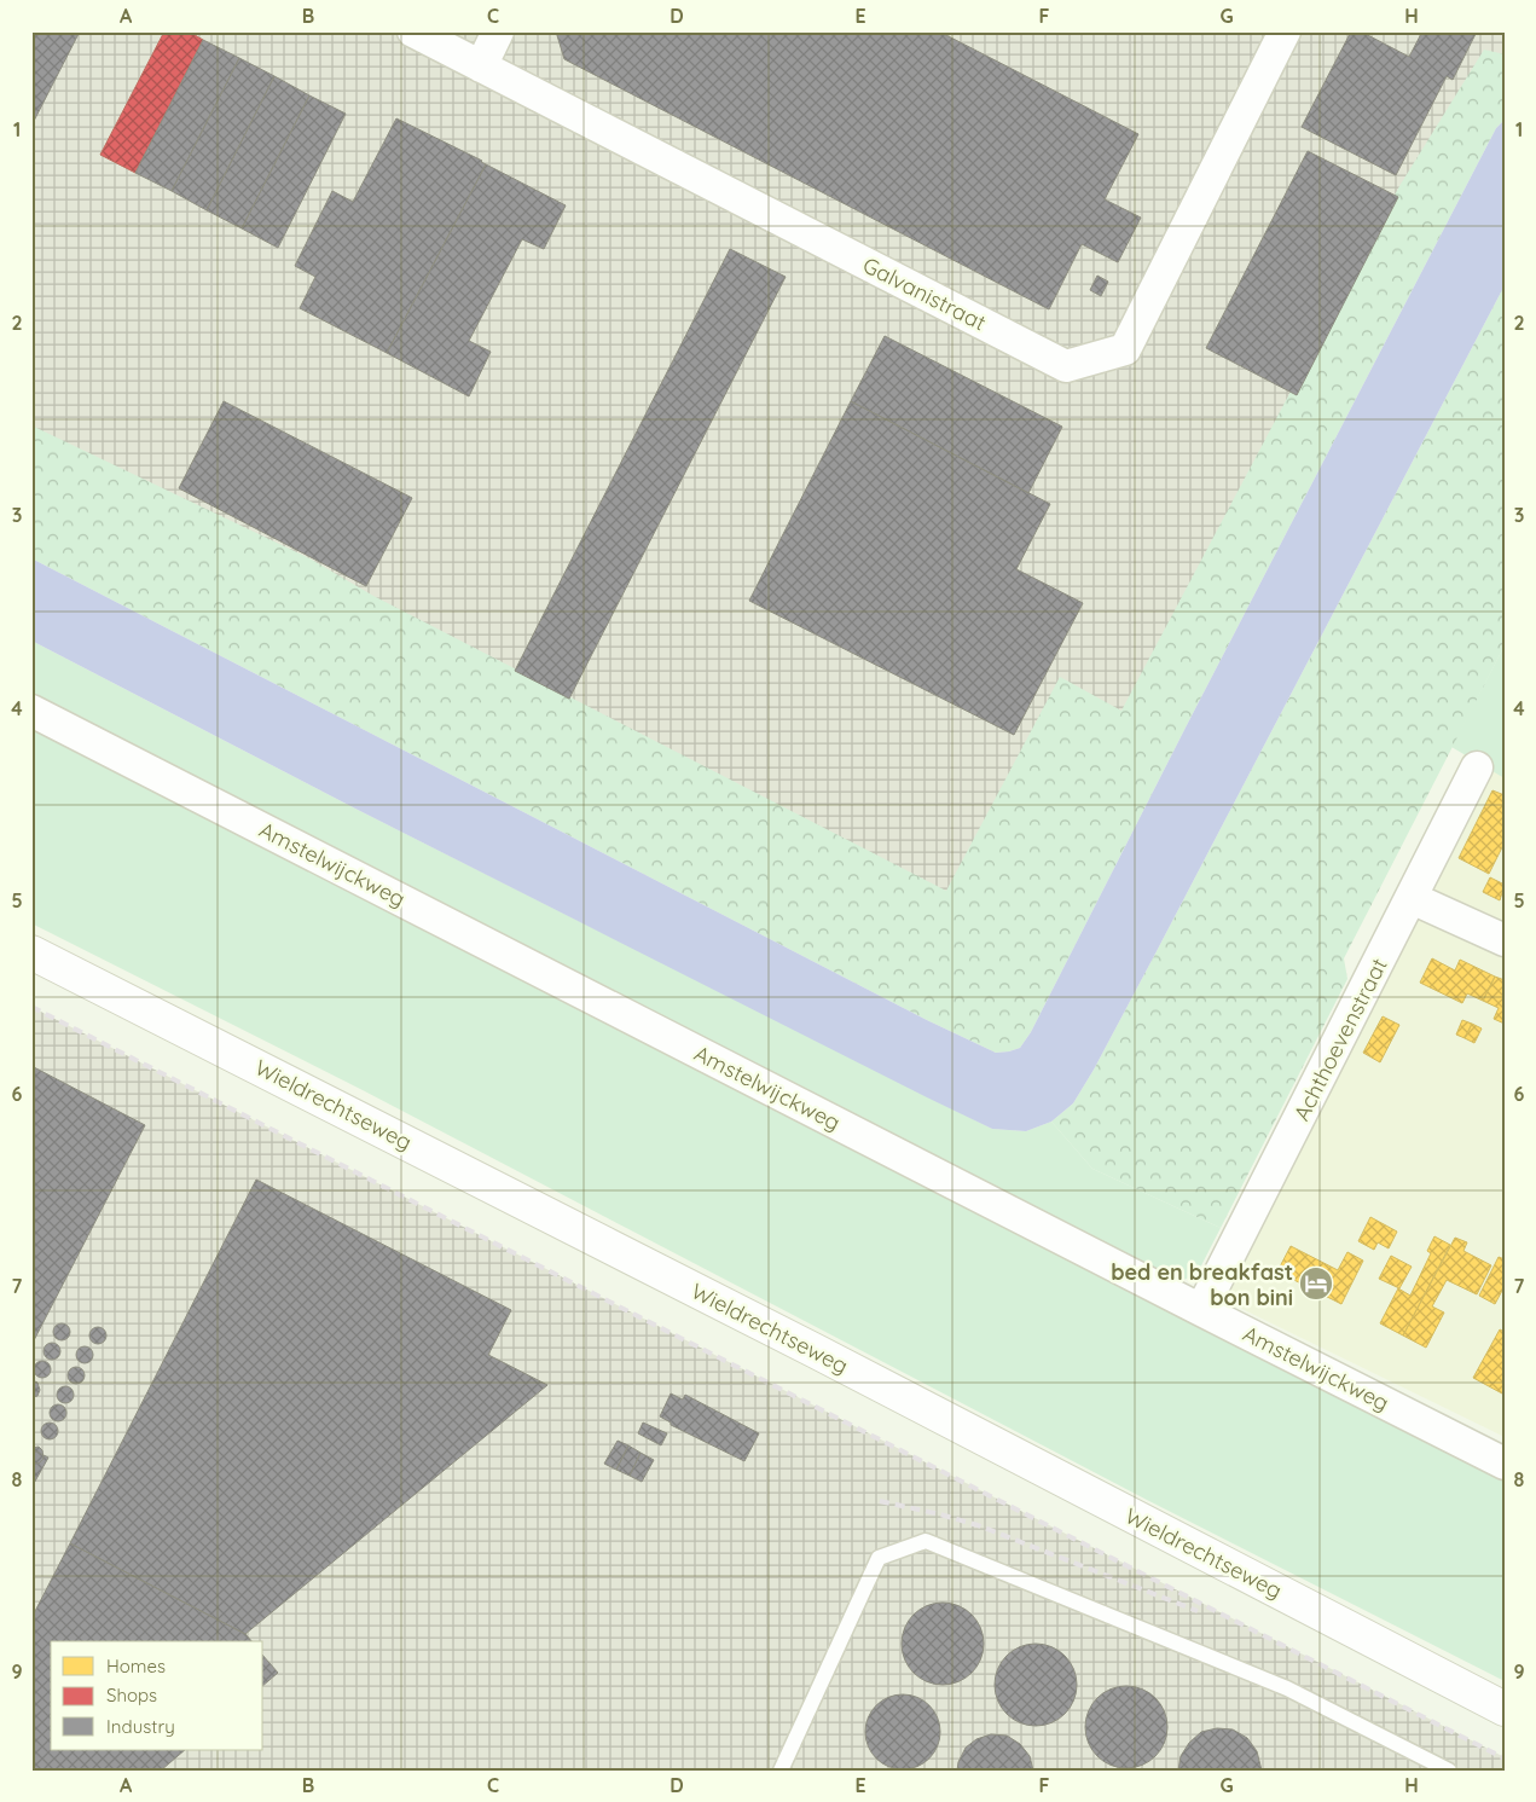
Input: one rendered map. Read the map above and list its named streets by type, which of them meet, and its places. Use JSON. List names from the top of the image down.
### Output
{
  "streets": {
    "street": [
      "Galvanistraat",
      "Amstelwijckweg",
      "Achthoevenstraat",
      "Wieldrechtseweg"
    ]
  },
  "crossings": [
    ["Amstelwijckweg", "Achthoevenstraat"]
  ],
  "places": {
    "hotel": ["bed en breakfast bon bini"]
  },
  "legend": ["Homes", "Shops", "Industry"],
  "grid": {
    "columns": [
      "A",
      "B",
      "C",
      "D",
      "E",
      "F",
      "G",
      "H"
    ],
    "rows": [
      "1",
      "2",
      "3",
      "4",
      "5",
      "6",
      "7",
      "8",
      "9"
    ]
  }
}
